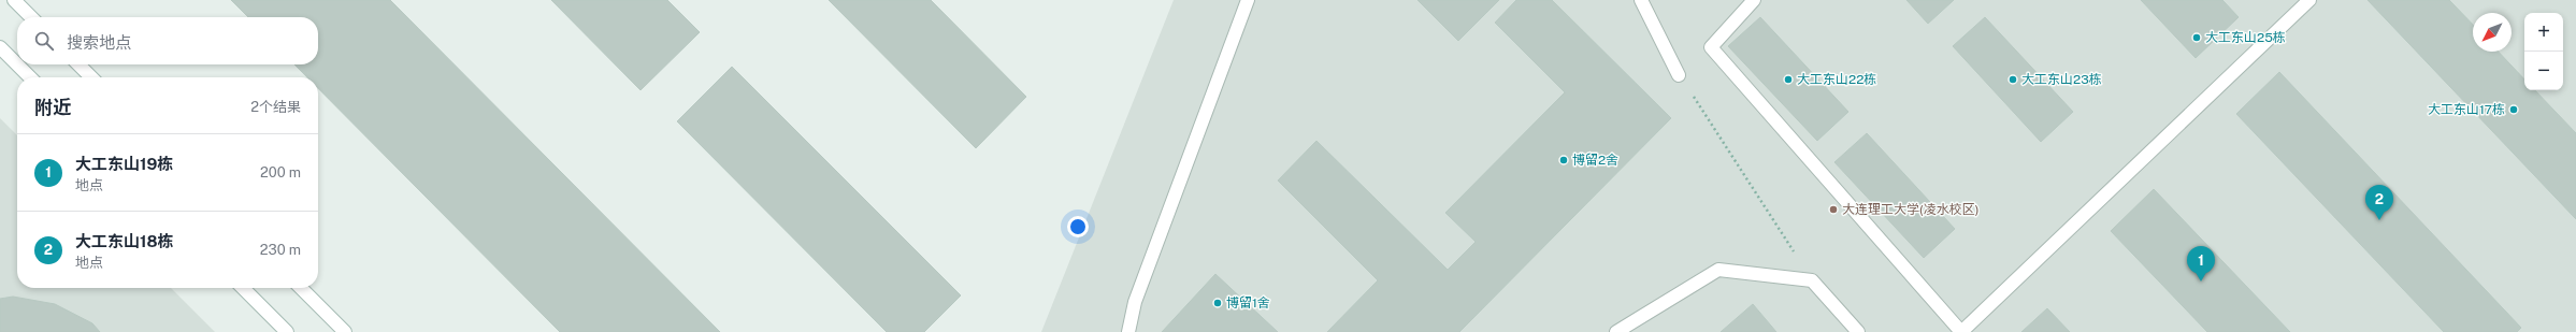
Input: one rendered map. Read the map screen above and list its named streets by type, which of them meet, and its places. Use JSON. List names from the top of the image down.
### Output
{
  "places": [
    "大工东山25栋",
    "大工东山22栋",
    "大工东山23栋",
    "大工东山17栋",
    "博留2舍",
    "大连理工大学(凌水校区)",
    "博留1舍"
  ],
  "north": "bottom left",
  "page": {
    "map_buttons": ["+", "−"],
    "search": "搜索地点",
    "heading": ["附近", "2个结果"],
    "list": [
      {
        "mark": "1",
        "name": "大工东山19栋",
        "note": "地点",
        "value": "200 m"
      },
      {
        "mark": "2",
        "name": "大工东山18栋",
        "note": "地点",
        "value": "230 m"
      }
    ],
    "pins": ["2", "1"]
  }
}
